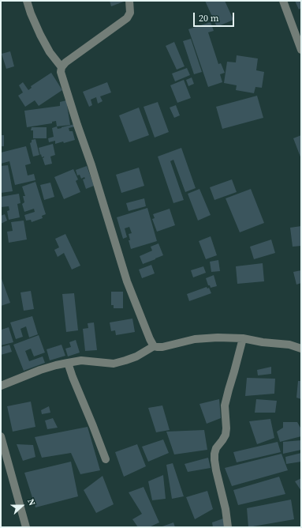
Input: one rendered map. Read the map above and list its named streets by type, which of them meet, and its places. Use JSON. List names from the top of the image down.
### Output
{
  "scale_bar": "20 m",
  "north": "right"
}
